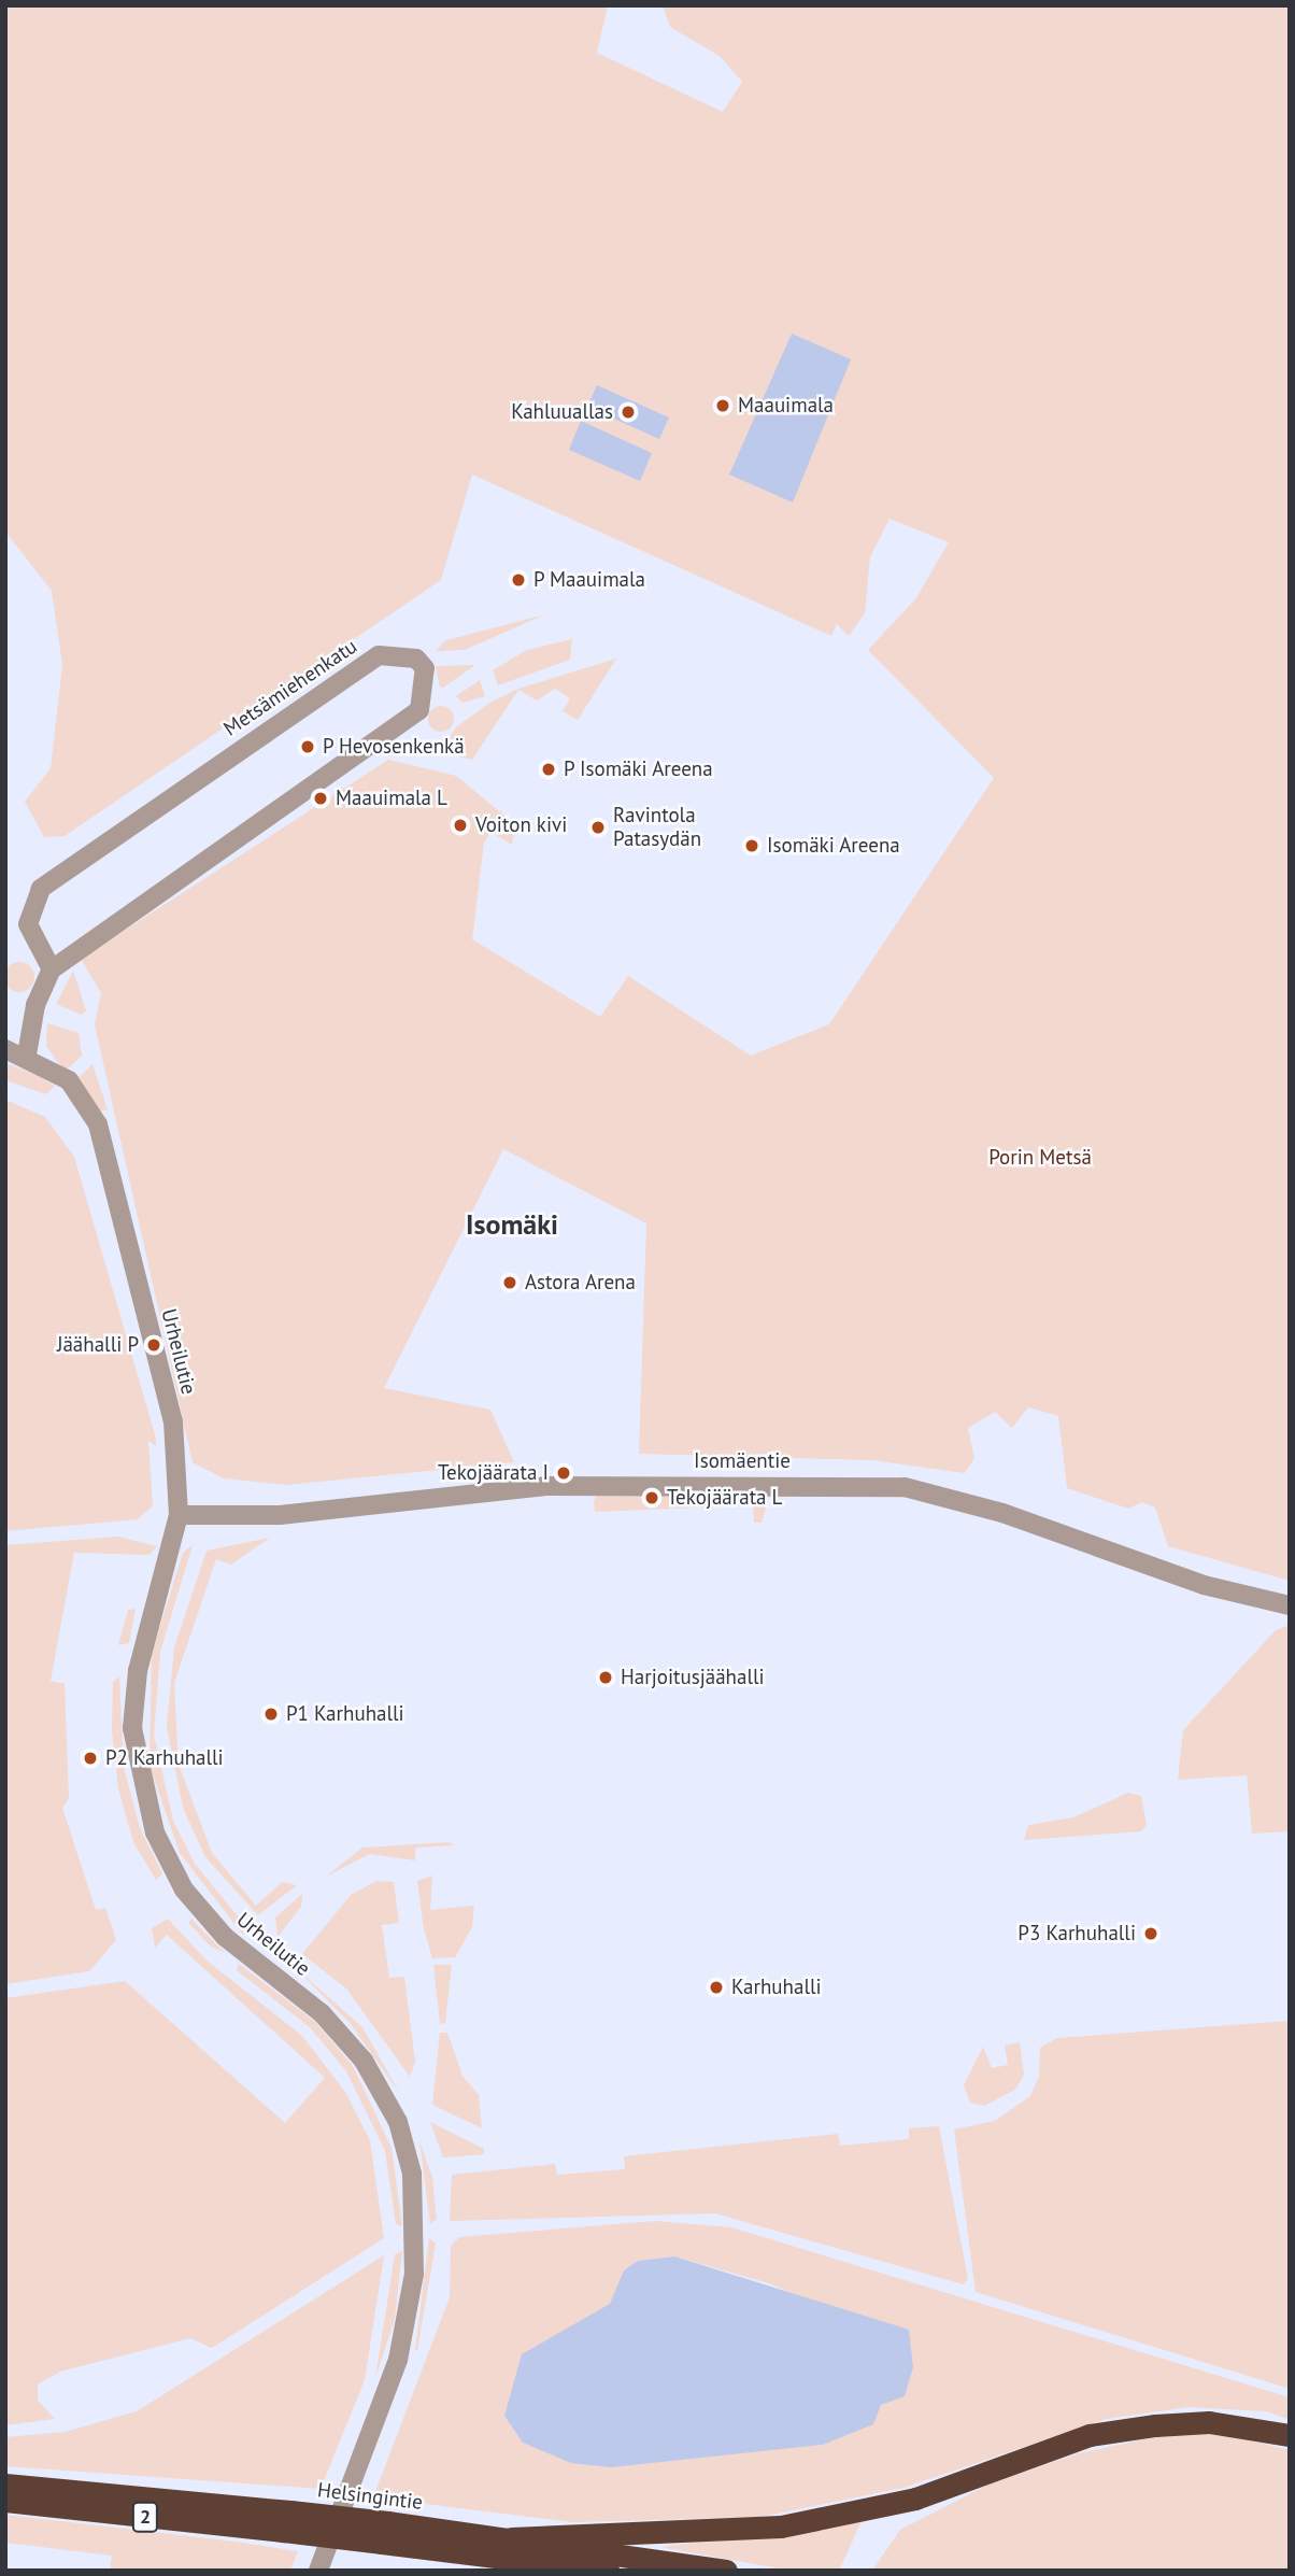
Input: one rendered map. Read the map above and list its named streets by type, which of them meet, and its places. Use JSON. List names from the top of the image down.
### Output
{
  "streets": {
    "highway": ["Helsingintie", "2"],
    "street": ["Metsämiehenkatu", "Urheilutie", "Isomäentie"]
  },
  "crossings": [
    ["Urheilutie", "Isomäentie"]
  ],
  "districts": ["Isomäki"],
  "parks": ["Porin Metsä"],
  "places": [
    "Maauimala",
    "Kahluuallas",
    "P Maauimala",
    "P Hevosenkenkä",
    "P Isomäki Areena",
    "Maauimala L",
    "Voiton kivi",
    "Ravintola Patasydän",
    "Isomäki Areena",
    "Astora Arena",
    "Jäähalli P",
    "Tekojäärata I",
    "Tekojäärata L",
    "Harjoitusjäähalli",
    "P1 Karhuhalli",
    "P2 Karhuhalli",
    "P3 Karhuhalli",
    "Karhuhalli"
  ]
}
